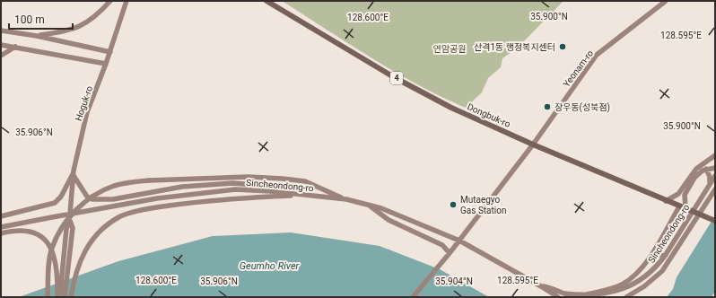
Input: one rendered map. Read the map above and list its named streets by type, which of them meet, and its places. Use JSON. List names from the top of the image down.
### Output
{
  "streets": {
    "main road": [
      "Yeonam-ro",
      "4",
      "Hoguk-ro",
      "Dongbuk-ro",
      "Sincheondong-ro"
    ]
  },
  "crossings": [
    ["Yeonam-ro", "Dongbuk-ro"],
    ["Yeonam-ro", "Sincheondong-ro"],
    ["Hoguk-ro", "Sincheondong-ro"]
  ],
  "water": ["Geumho River"],
  "parks": ["연암공원"],
  "places": ["산격1동 행정복지센터", "장우동(성북점)", "Mutaegyo Gas Station"],
  "scale_bar": "100 m",
  "coordinates": [
    "35.900°N",
    "128.600°E",
    "128.595°E",
    "35.906°N",
    "35.904°N"
  ]
}
